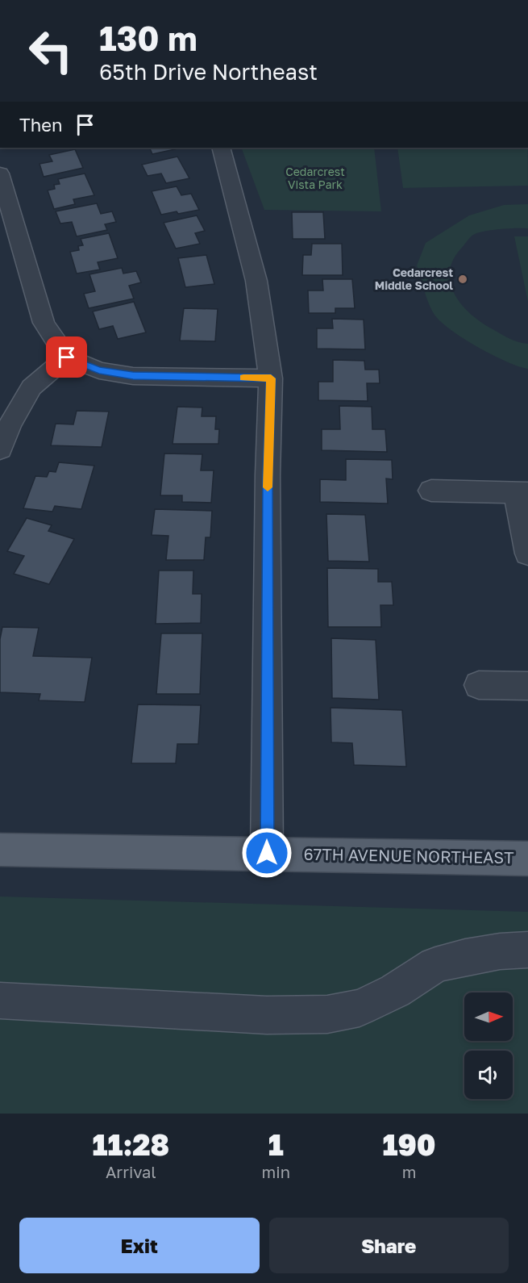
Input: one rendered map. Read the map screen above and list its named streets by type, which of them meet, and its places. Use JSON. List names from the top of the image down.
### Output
{
  "streets": {
    "main road": ["67TH AVENUE NORTHEAST"]
  },
  "parks": ["Cedarcrest Vista Park"],
  "places": ["Cedarcrest Middle School"],
  "north": "right",
  "page": {
    "turn": ["130 m", "65th Drive Northeast"],
    "then": "Then",
    "eta": [
      "11:28",
      "Arrival",
      "1",
      "min",
      "190",
      "m"
    ],
    "buttons": ["Exit", "Share"]
  }
}
